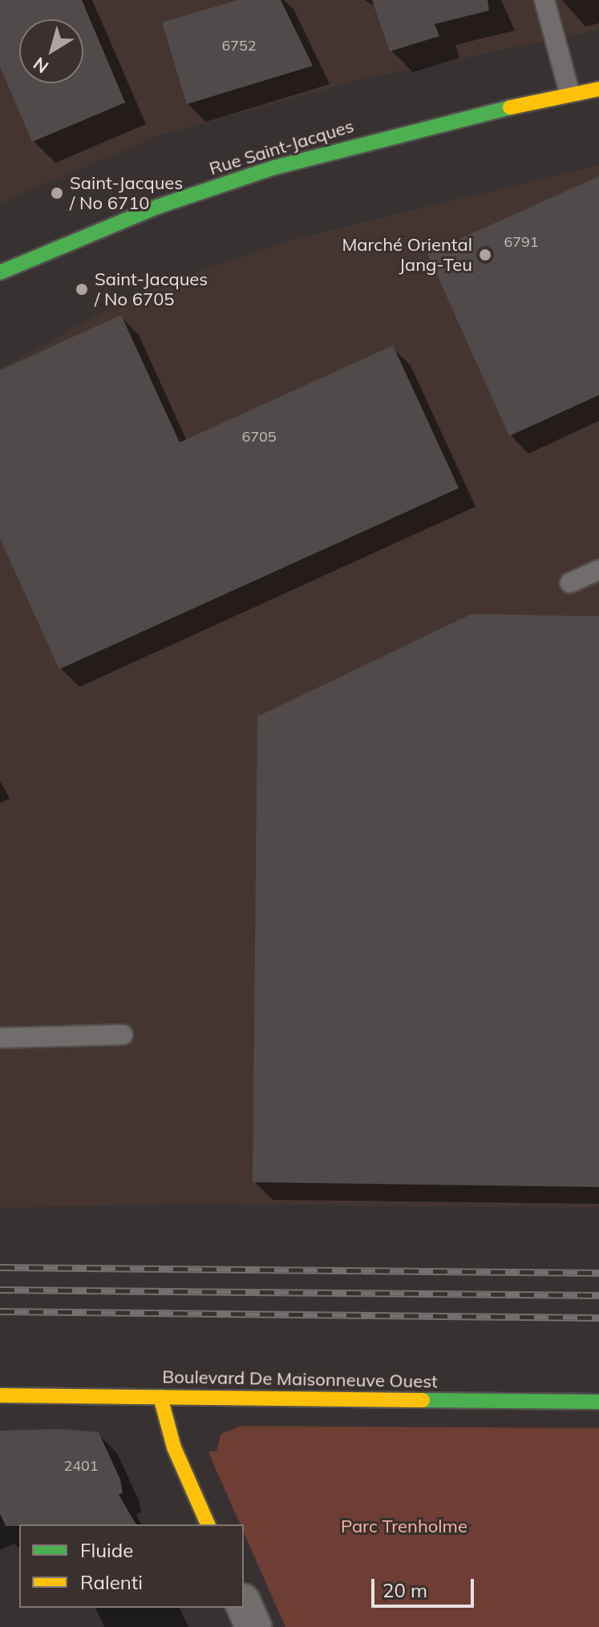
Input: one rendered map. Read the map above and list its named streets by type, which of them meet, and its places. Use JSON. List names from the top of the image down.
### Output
{
  "streets": {
    "street": ["Rue Saint-Jacques", "Boulevard De Maisonneuve Ouest"]
  },
  "parks": ["Parc Trenholme"],
  "places": ["Saint-Jacques / No 6710", "Marché Oriental Jang-Teu", "Saint-Jacques / No 6705"],
  "house_numbers": [
    "6752",
    "6791",
    "6705",
    "2401"
  ],
  "legend": ["Fluide", "Ralenti"],
  "scale_bar": "20 m",
  "north": "bottom left"
}
